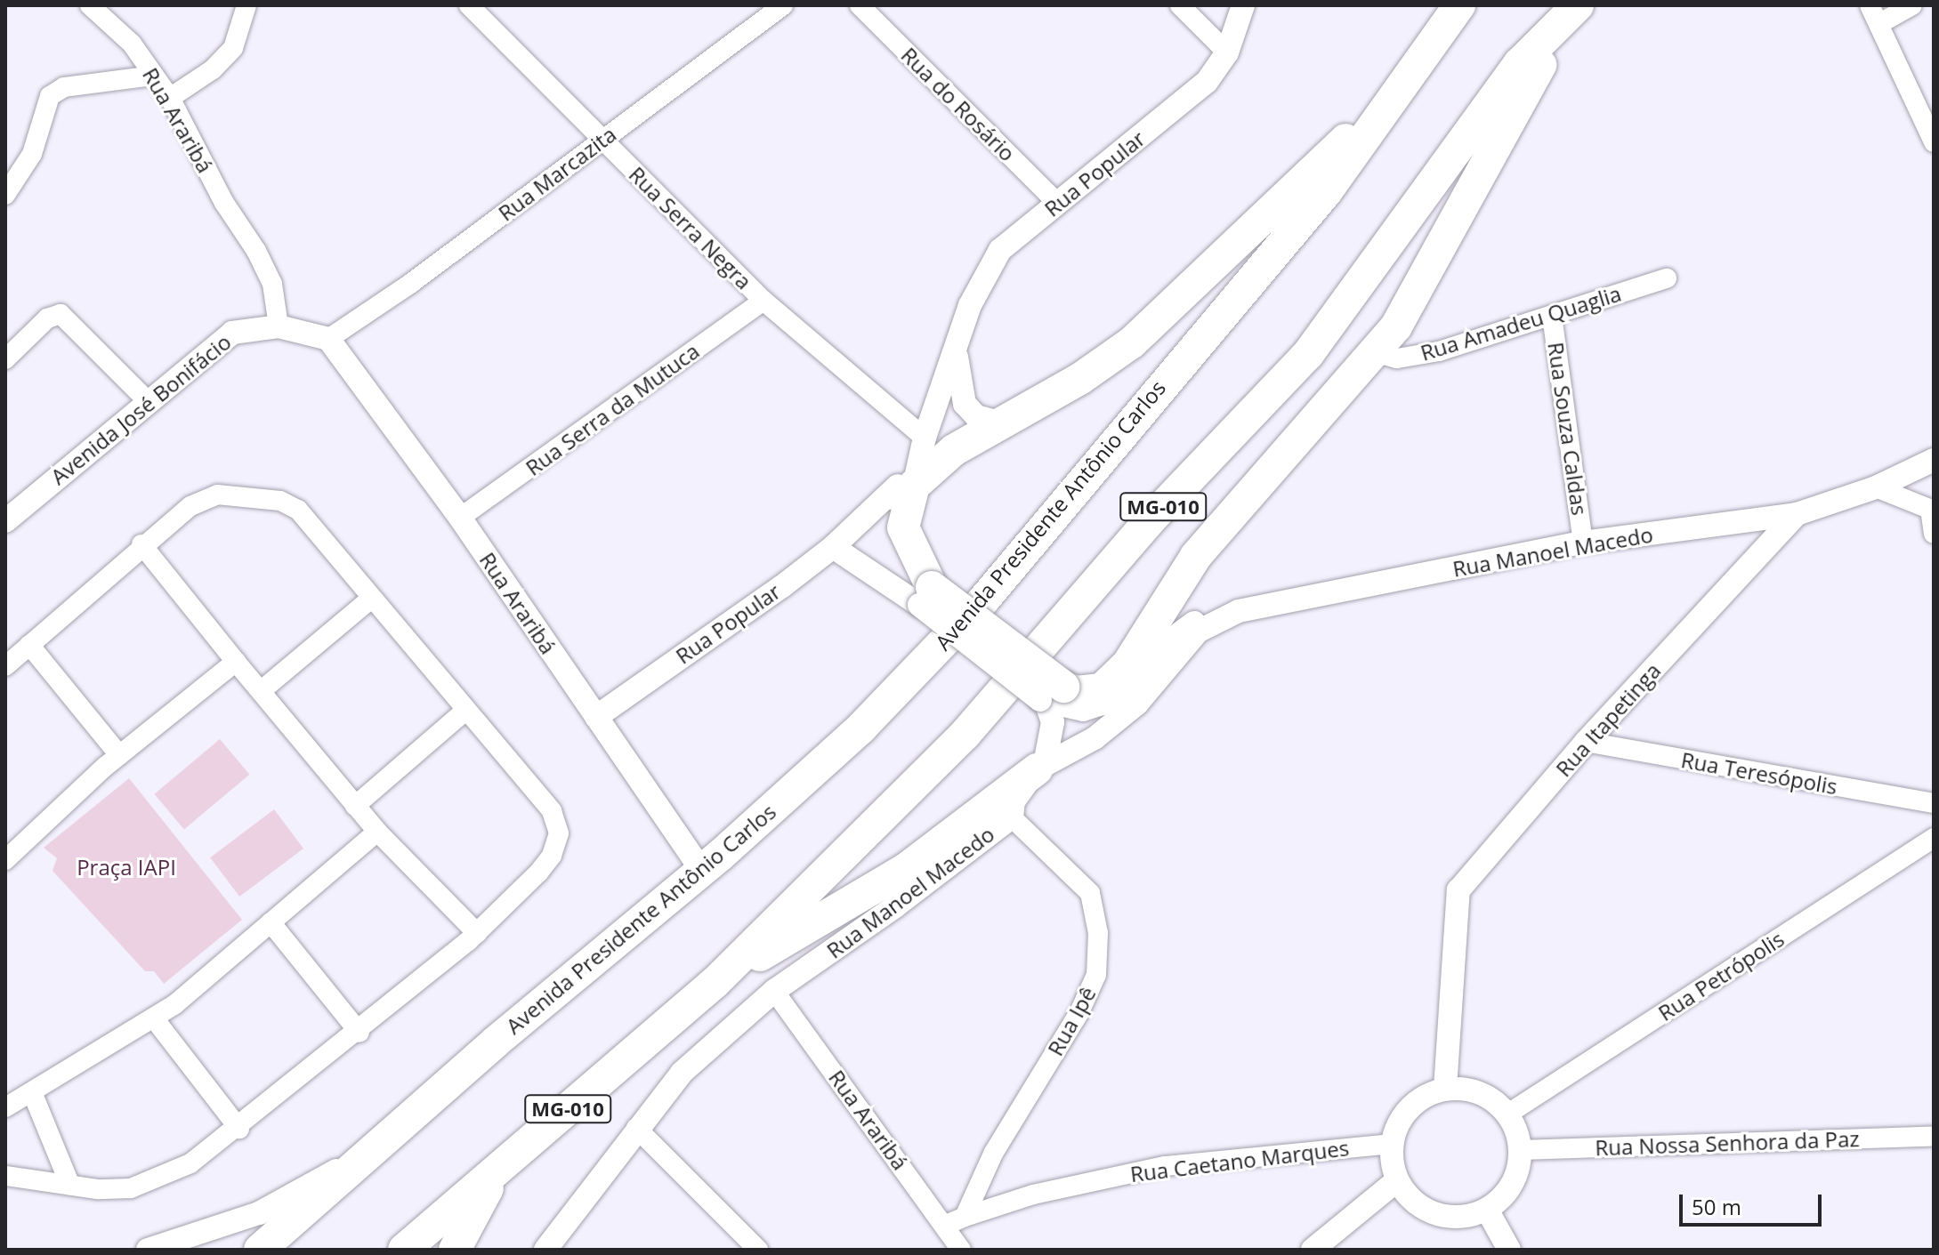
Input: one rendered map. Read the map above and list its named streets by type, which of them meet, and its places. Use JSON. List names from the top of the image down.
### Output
{
  "streets": {
    "highway": ["MG-010", "Avenida Presidente Antônio Carlos"],
    "street": [
      "Rua do Rosário",
      "Rua Araribá",
      "Rua Marcazita",
      "Rua Popular",
      "Rua Serra Negra",
      "Rua Amadeu Quaglia",
      "Avenida José Bonifácio",
      "Rua Serra da Mutuca",
      "Rua Souza Caldas",
      "Rua Manoel Macedo",
      "Rua Itapetinga",
      "Rua Teresópolis",
      "Rua Petrópolis",
      "Rua Ipê",
      "Rua Nossa Senhora da Paz",
      "Rua Caetano Marques"
    ]
  },
  "crossings": [
    ["Rua do Rosário", "Rua Popular"],
    ["Rua Araribá", "Rua Marcazita"],
    ["Rua Araribá", "Rua Popular"],
    ["Rua Araribá", "Avenida José Bonifácio"],
    ["Rua Araribá", "Rua Serra da Mutuca"],
    ["Rua Araribá", "Avenida Presidente Antônio Carlos"],
    ["Rua Araribá", "Rua Manoel Macedo"],
    ["Rua Marcazita", "Rua Serra Negra"],
    ["Rua Marcazita", "Avenida José Bonifácio"],
    ["Rua Popular", "Rua Serra Negra"],
    ["Rua Serra Negra", "Rua Serra da Mutuca"],
    ["Rua Amadeu Quaglia", "Rua Souza Caldas"],
    ["Rua Souza Caldas", "Rua Manoel Macedo"],
    ["Rua Manoel Macedo", "Rua Itapetinga"],
    ["Rua Manoel Macedo", "Rua Ipê"],
    ["Rua Itapetinga", "Rua Teresópolis"],
    ["Rua Itapetinga", "Rua Petrópolis"],
    ["Rua Itapetinga", "Rua Nossa Senhora da Paz"],
    ["Rua Itapetinga", "Rua Caetano Marques"],
    ["Rua Petrópolis", "Rua Nossa Senhora da Paz"],
    ["Rua Petrópolis", "Rua Caetano Marques"],
    ["Rua Ipê", "Rua Caetano Marques"],
    ["Rua Nossa Senhora da Paz", "Rua Caetano Marques"]
  ],
  "parks": ["Praça IAPI"],
  "scale_bar": "50 m"
}
